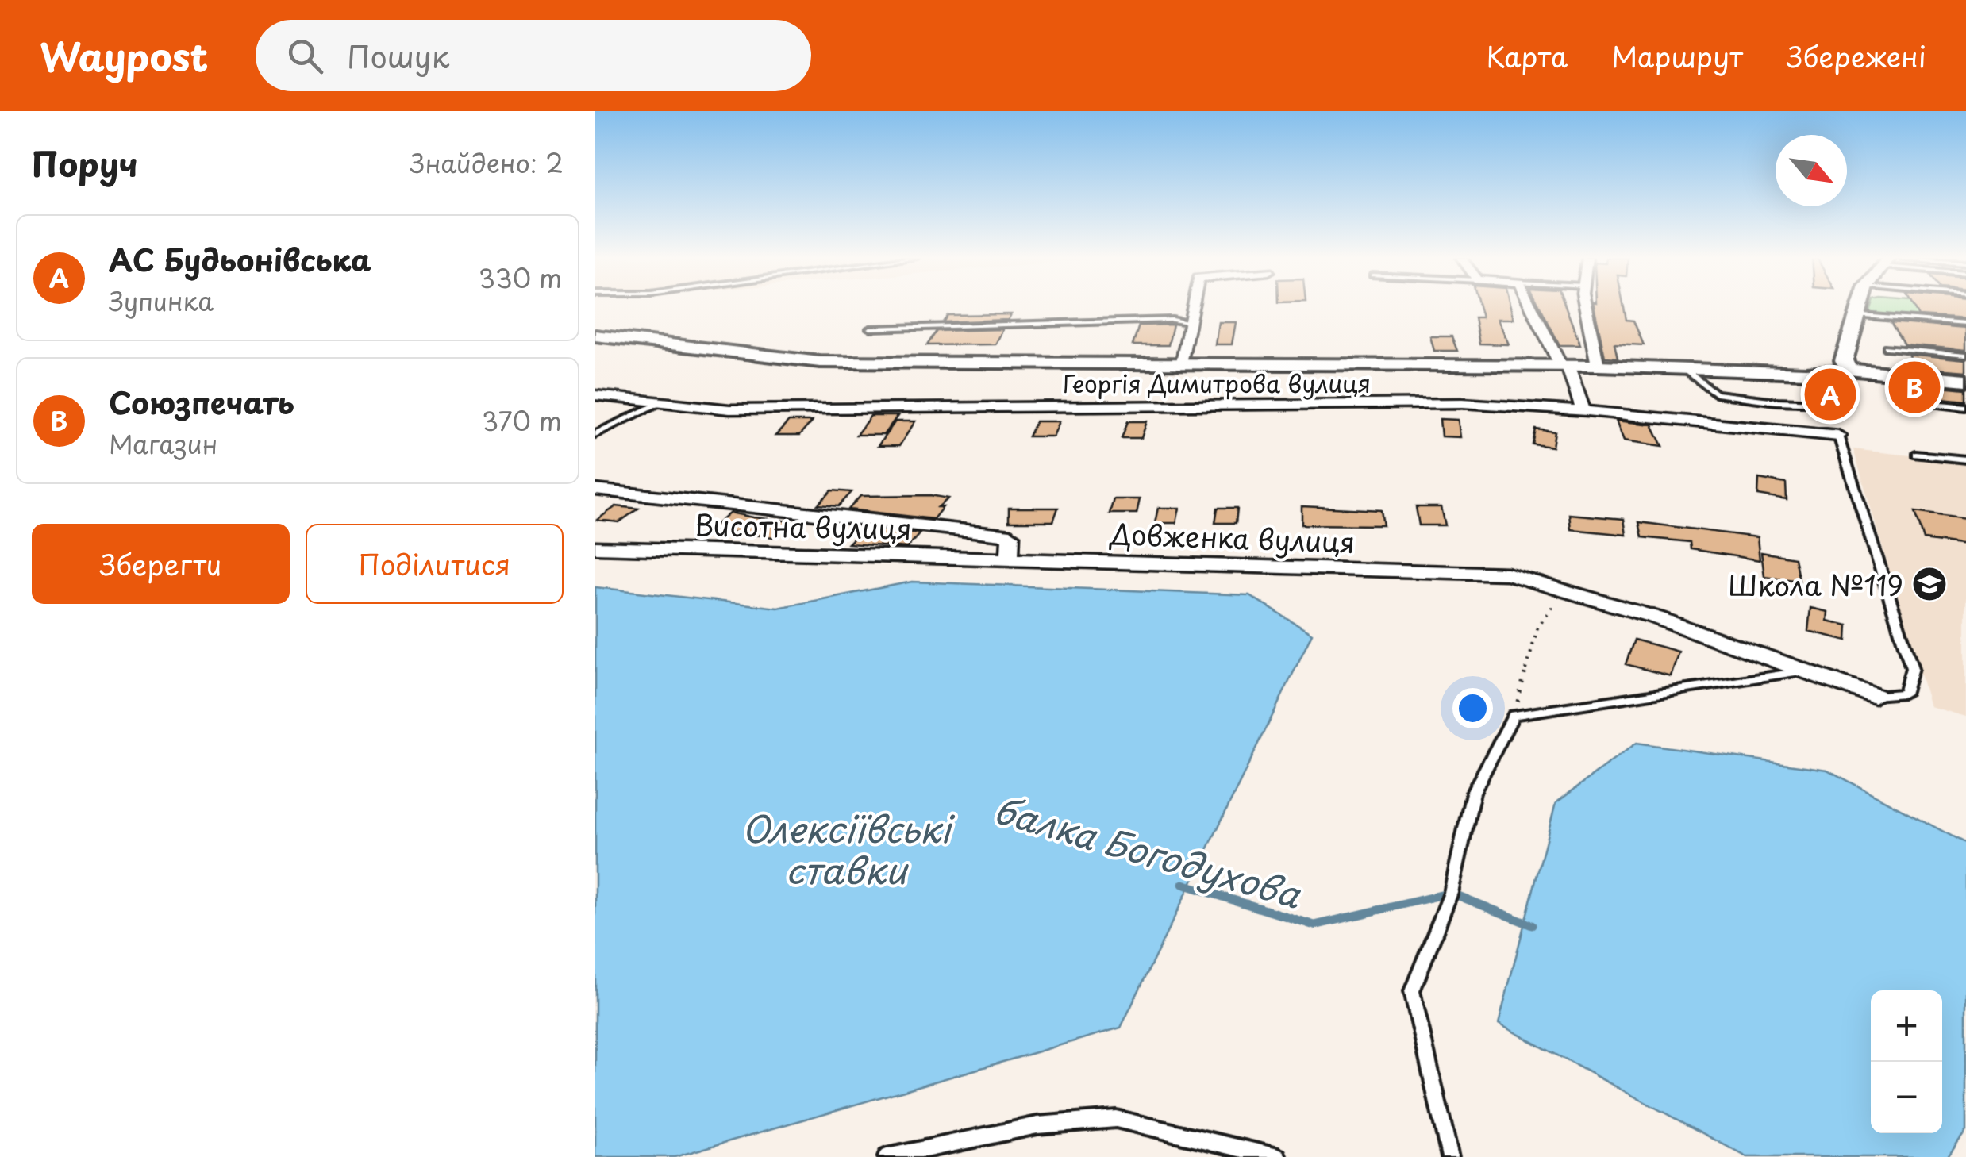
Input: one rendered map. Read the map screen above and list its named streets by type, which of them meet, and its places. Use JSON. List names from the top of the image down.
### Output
{
  "streets": {
    "street": ["Георгія Димитрова вулиця", "Висотна вулиця", "Довженка вулиця"]
  },
  "crossings": [
    ["Висотна вулиця", "Довженка вулиця"]
  ],
  "water": ["Олексіївські ставки", "балка Богодухова"],
  "places": {
    "school or university": ["Школа №119"]
  },
  "north": "bottom right",
  "page": {
    "header": "Waypost",
    "search": "Пошук",
    "nav": ["Карта", "Маршрут", "Збережені"],
    "heading": ["Поруч", "Знайдено: 2"],
    "list": [
      {
        "mark": "A",
        "name": "АС Будьонівська",
        "note": "Зупинка",
        "value": "330 m"
      },
      {
        "mark": "B",
        "name": "Союзпечать",
        "note": "Магазин",
        "value": "370 m"
      }
    ],
    "pins": ["B", "A"],
    "buttons": ["Зберегти", "Поділитися"],
    "map_buttons": ["+", "−"]
  }
}
